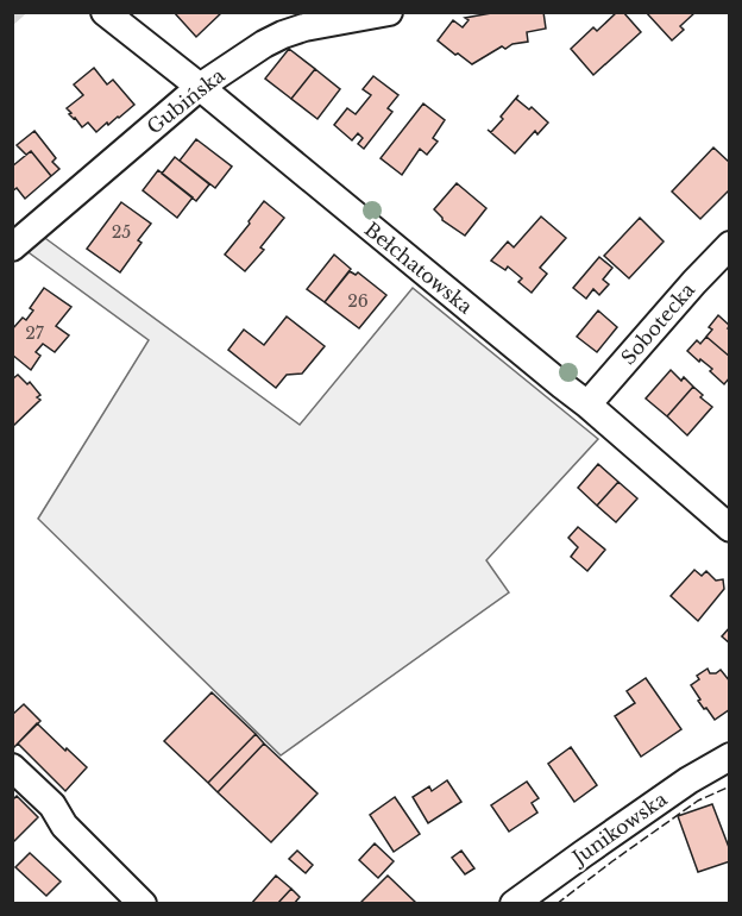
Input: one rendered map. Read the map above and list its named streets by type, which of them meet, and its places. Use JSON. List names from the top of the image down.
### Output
{
  "streets": {
    "street": [
      "Gubińska",
      "Bełchatowska",
      "Sobotecka",
      "Junikowska"
    ]
  },
  "crossings": [
    ["Gubińska", "Bełchatowska"],
    ["Bełchatowska", "Sobotecka"]
  ],
  "house_numbers": ["25", "26", "27"]
}
